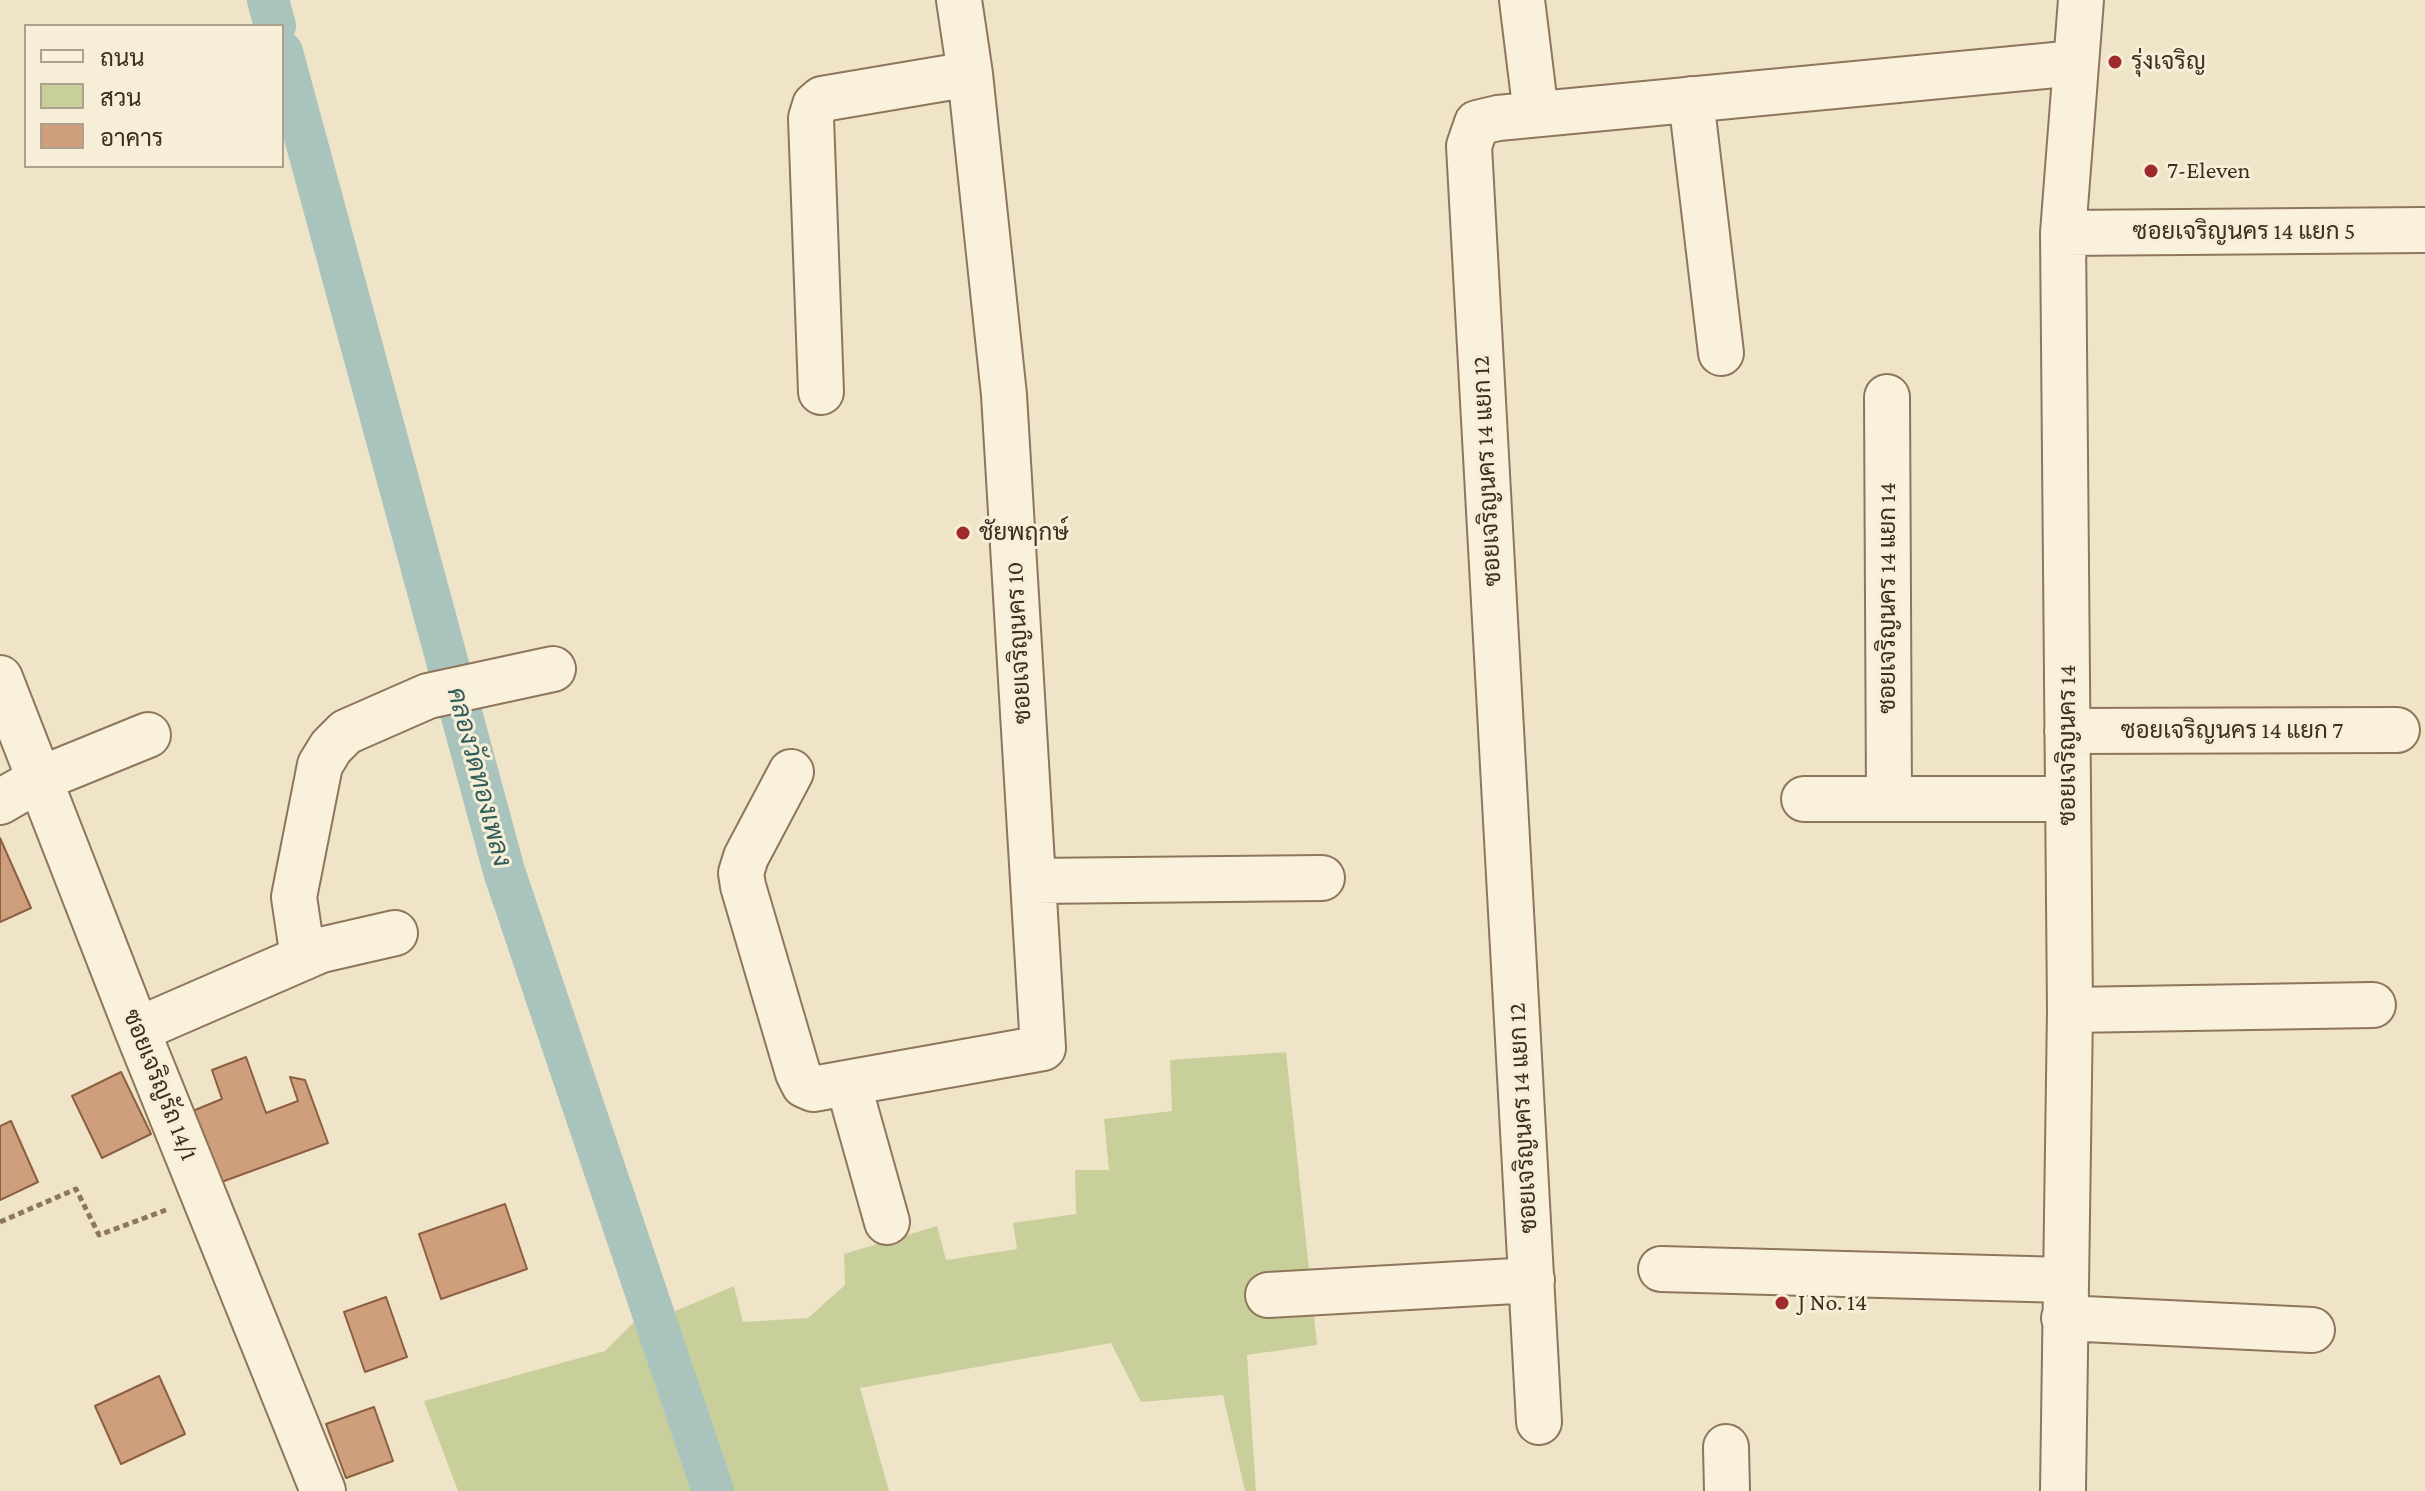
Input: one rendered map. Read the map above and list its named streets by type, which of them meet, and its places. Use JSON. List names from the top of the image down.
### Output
{
  "streets": {
    "street": [
      "ซอยเจริญนคร 14 แยก 5",
      "ซอยเจริญนคร 14 แยก 12",
      "ซอยเจริญนคร 14 แยก 14",
      "ซอยเจริญนคร 10",
      "ซอยเจริญนคร 14 แยก 7",
      "ซอยเจริญนคร 14",
      "ซอยเจริญรัถ 14/1"
    ]
  },
  "crossings": [
    ["ซอยเจริญนคร 14 แยก 5", "ซอยเจริญนคร 14"],
    ["ซอยเจริญนคร 14 แยก 12", "ซอยเจริญนคร 14"],
    ["ซอยเจริญนคร 14 แยก 7", "ซอยเจริญนคร 14"]
  ],
  "water": ["คลองวัดทองเพลง"],
  "places": [
    "รุ่งเจริญ",
    "7-Eleven",
    "ชัยพฤกษ์",
    "J No. 14"
  ],
  "legend": ["ถนน", "สวน", "อาคาร"]
}
